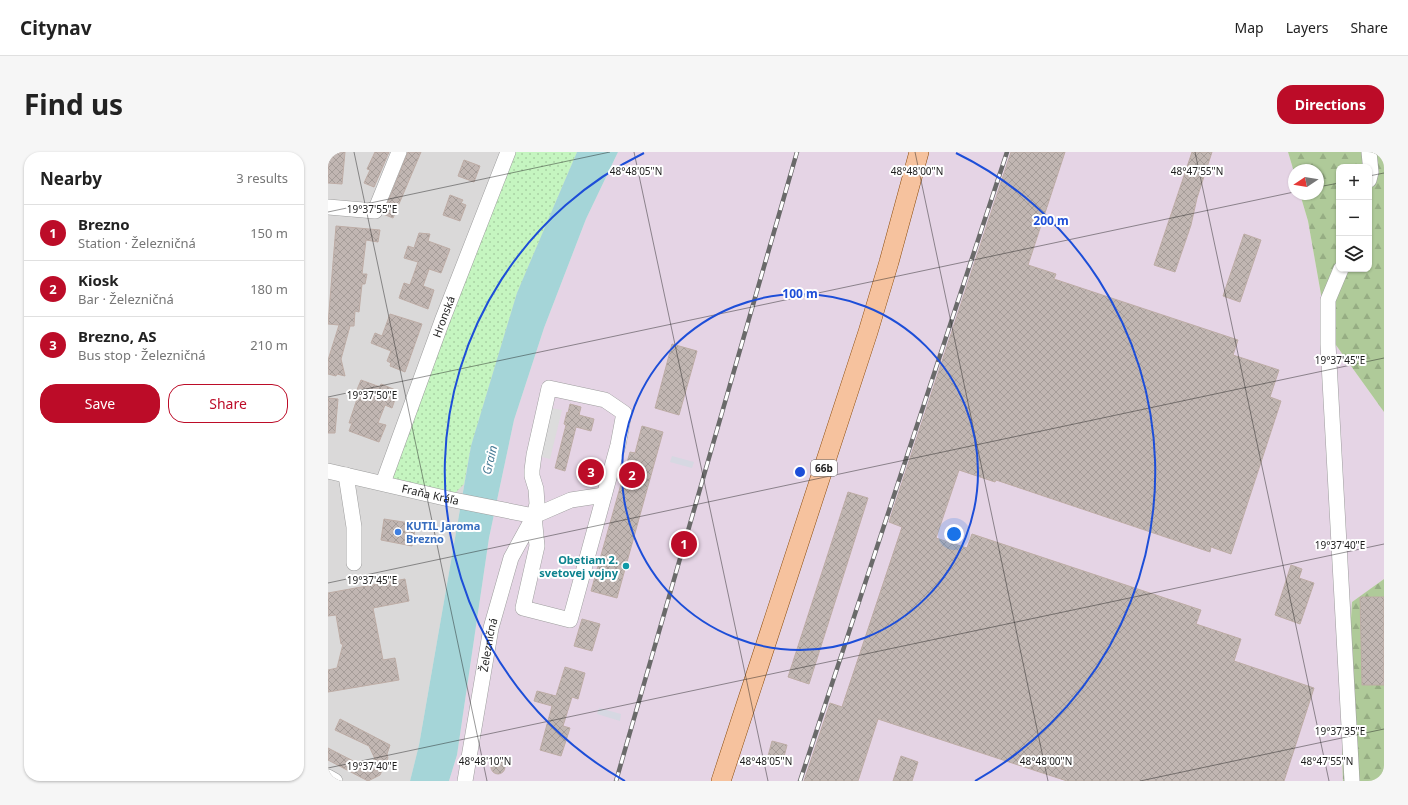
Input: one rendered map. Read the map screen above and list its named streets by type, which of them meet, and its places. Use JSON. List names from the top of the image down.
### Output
{
  "streets": {
    "main road": ["66b"],
    "street": ["Hronská", "Fraňa Kráľa", "Železničná"]
  },
  "crossings": [
    ["Hronská", "Fraňa Kráľa"],
    ["Fraňa Kráľa", "Železničná"]
  ],
  "water": ["Grain"],
  "places": ["KUTIL Jaroma Brezno", "Obetiam 2. svetovej vojny"],
  "north": "left",
  "page": {
    "header": "Citynav",
    "nav": ["Map", "Layers", "Share"],
    "title": "Find us",
    "buttons": [
      "Directions",
      ["Save", "Share"]
    ],
    "heading": ["Nearby", "3 results"],
    "map_buttons": ["+", "−"],
    "list": [
      {
        "mark": "1",
        "name": "Brezno",
        "note": "Station · Železničná",
        "value": "150 m"
      },
      {
        "mark": "2",
        "name": "Kiosk",
        "note": "Bar · Železničná",
        "value": "180 m"
      },
      {
        "mark": "3",
        "name": "Brezno, AS",
        "note": "Bus stop · Železničná",
        "value": "210 m"
      }
    ],
    "pins": ["3", "2", "1"]
  },
  "coordinates": [
    "48°48'05\"N",
    "48°48'00\"N",
    "48°47'55\"N",
    "19°37'55\"E",
    "19°37'45\"E",
    "19°37'50\"E",
    "19°37'40\"E",
    "19°37'35\"E",
    "48°48'10\"N"
  ],
  "rings": ["200 m", "100 m"]
}
